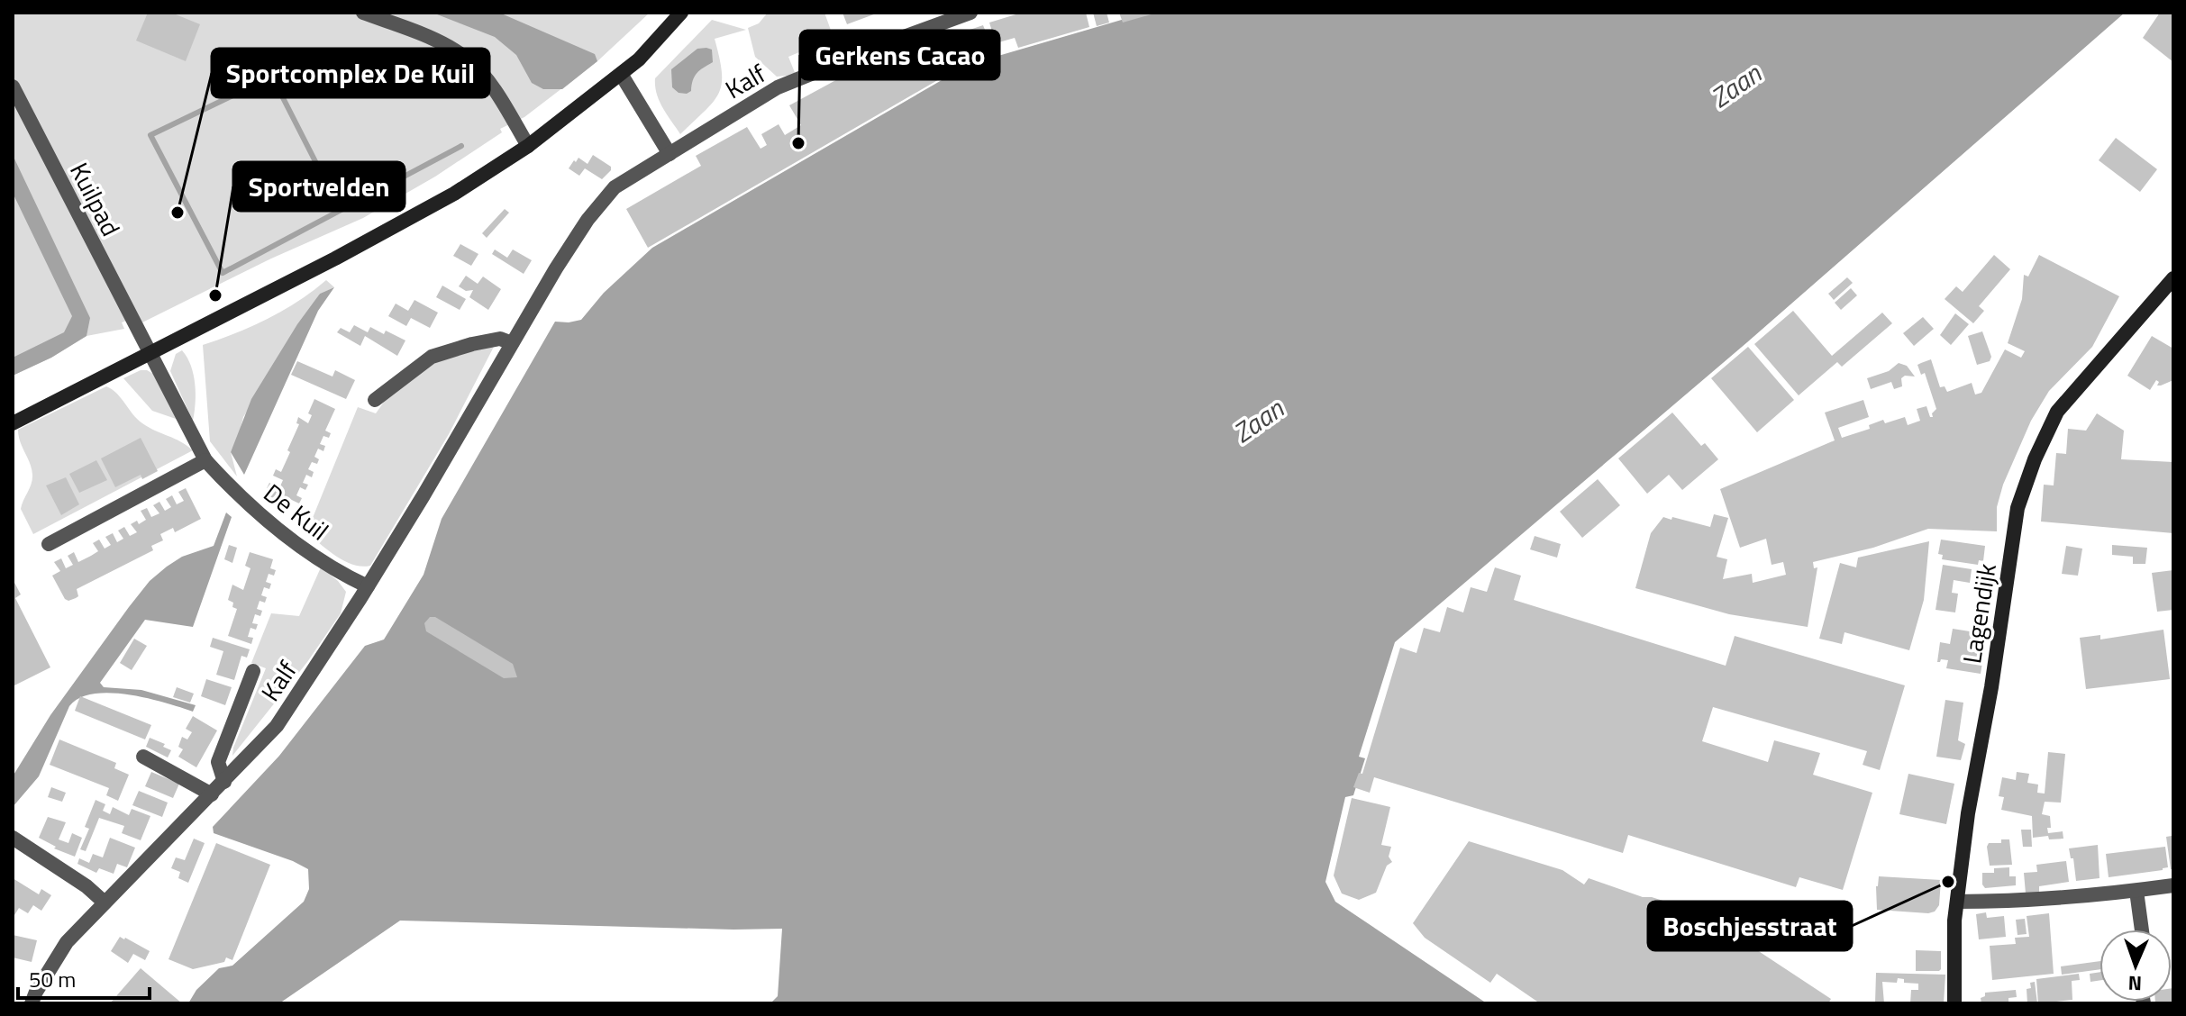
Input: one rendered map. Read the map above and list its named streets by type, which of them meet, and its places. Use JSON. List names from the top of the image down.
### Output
{
  "streets": {
    "main road": ["Lagendijk"],
    "street": ["Kalf", "Kuilpad", "De Kuil"]
  },
  "crossings": [
    ["Kalf", "De Kuil"],
    ["Kuilpad", "De Kuil"]
  ],
  "water": ["Zaan"],
  "places": [
    "Gerkens Cacao",
    "Sportcomplex De Kuil",
    "Sportvelden",
    "Boschjesstraat"
  ],
  "scale_bar": "50 m",
  "north": "bottom"
}
